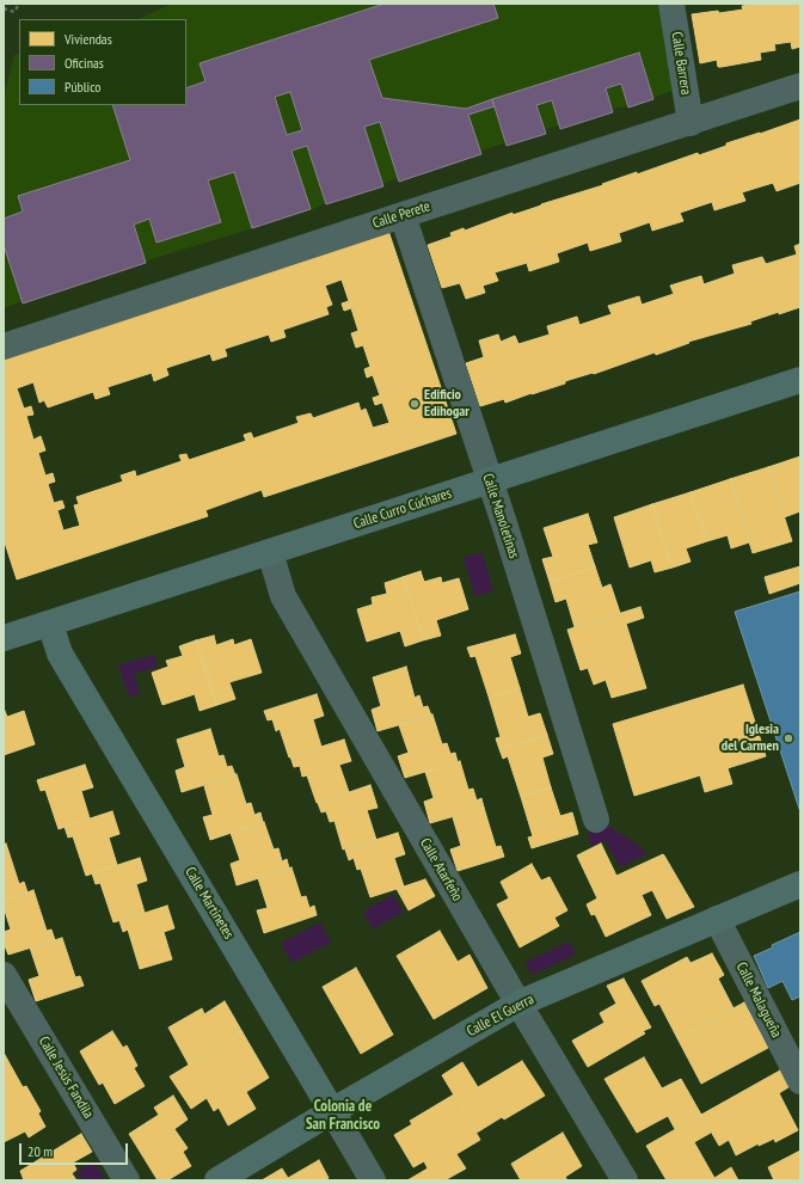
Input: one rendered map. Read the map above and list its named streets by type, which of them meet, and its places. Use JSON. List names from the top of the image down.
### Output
{
  "streets": {
    "street": [
      "Calle Barrera",
      "Calle Perete",
      "Calle Curro Cúchares",
      "Calle Manoletinas",
      "Calle Atarfeño",
      "Calle Martinetes",
      "Calle Malagueña",
      "Calle El Guerra",
      "Calle Jesús Fandila"
    ]
  },
  "crossings": [
    ["Calle Barrera", "Calle Perete"],
    ["Calle Perete", "Calle Manoletinas"],
    ["Calle Curro Cúchares", "Calle Manoletinas"],
    ["Calle Curro Cúchares", "Calle Atarfeño"],
    ["Calle Curro Cúchares", "Calle Martinetes"],
    ["Calle Atarfeño", "Calle El Guerra"],
    ["Calle Martinetes", "Calle El Guerra"],
    ["Calle Malagueña", "Calle El Guerra"]
  ],
  "districts": ["Colonia de San Francisco"],
  "places": ["Edificio Edihogar", "Iglesia del Carmen"],
  "legend": ["Viviendas", "Oficinas", "Público"],
  "scale_bar": "20 m"
}
